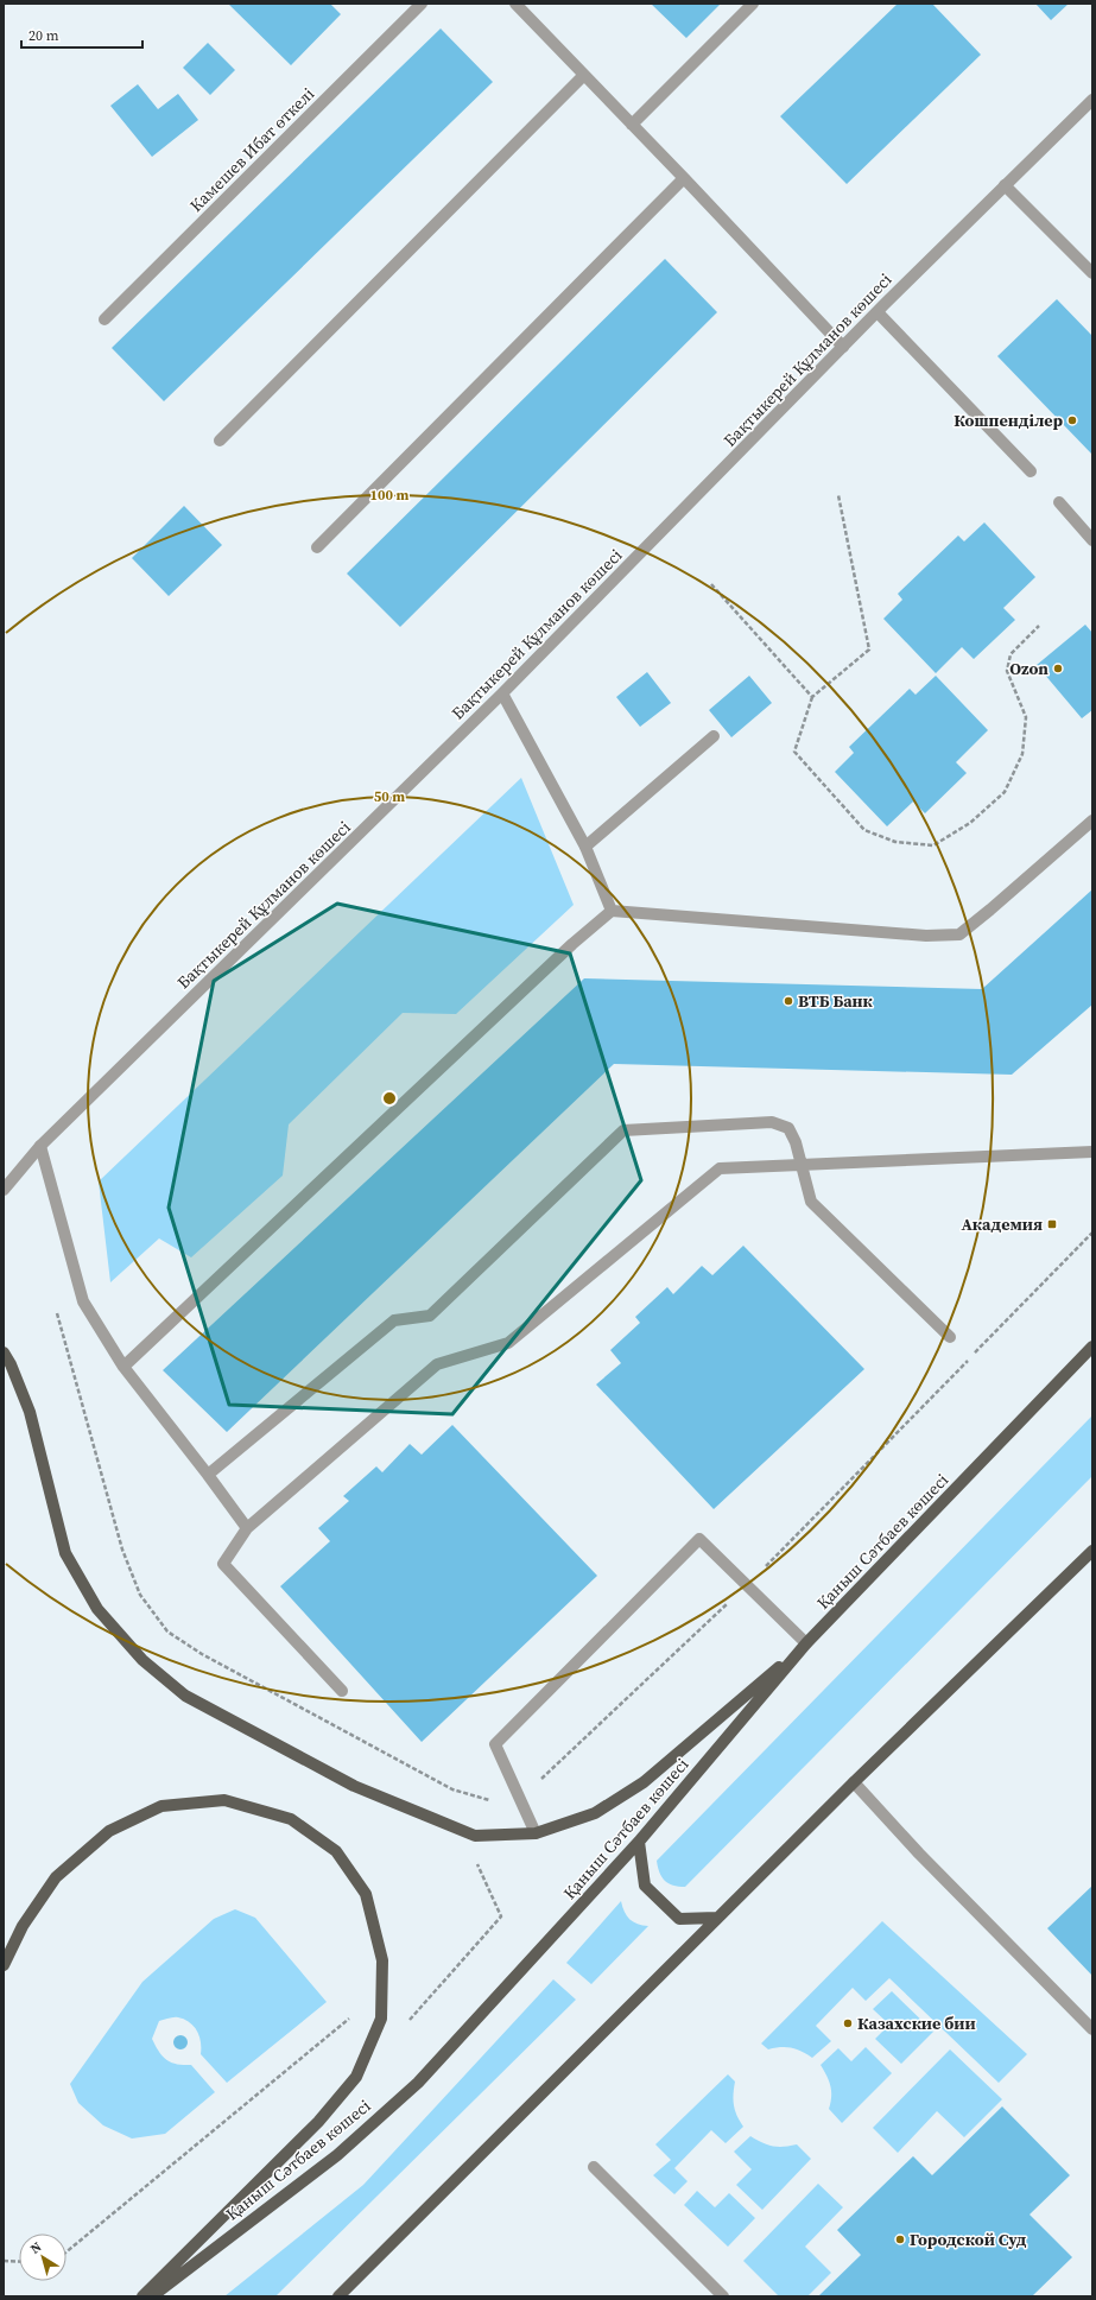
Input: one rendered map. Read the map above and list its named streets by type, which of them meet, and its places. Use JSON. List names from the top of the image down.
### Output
{
  "streets": {
    "main road": ["Қаныш Сәтбаев көшесі"],
    "street": ["Камешев Ибат өткелі", "Бақтыкерей Құлманов көшесі"]
  },
  "places": {
    "other": [
      "Кошпенділер",
      "Ozon",
      "ВТБ Банк",
      "Казахские бии",
      "Городской Суд"
    ],
    "transit": ["Академия"]
  },
  "scale_bar": "20 m",
  "north": "top left",
  "rings": ["100 m", "50 m"]
}
